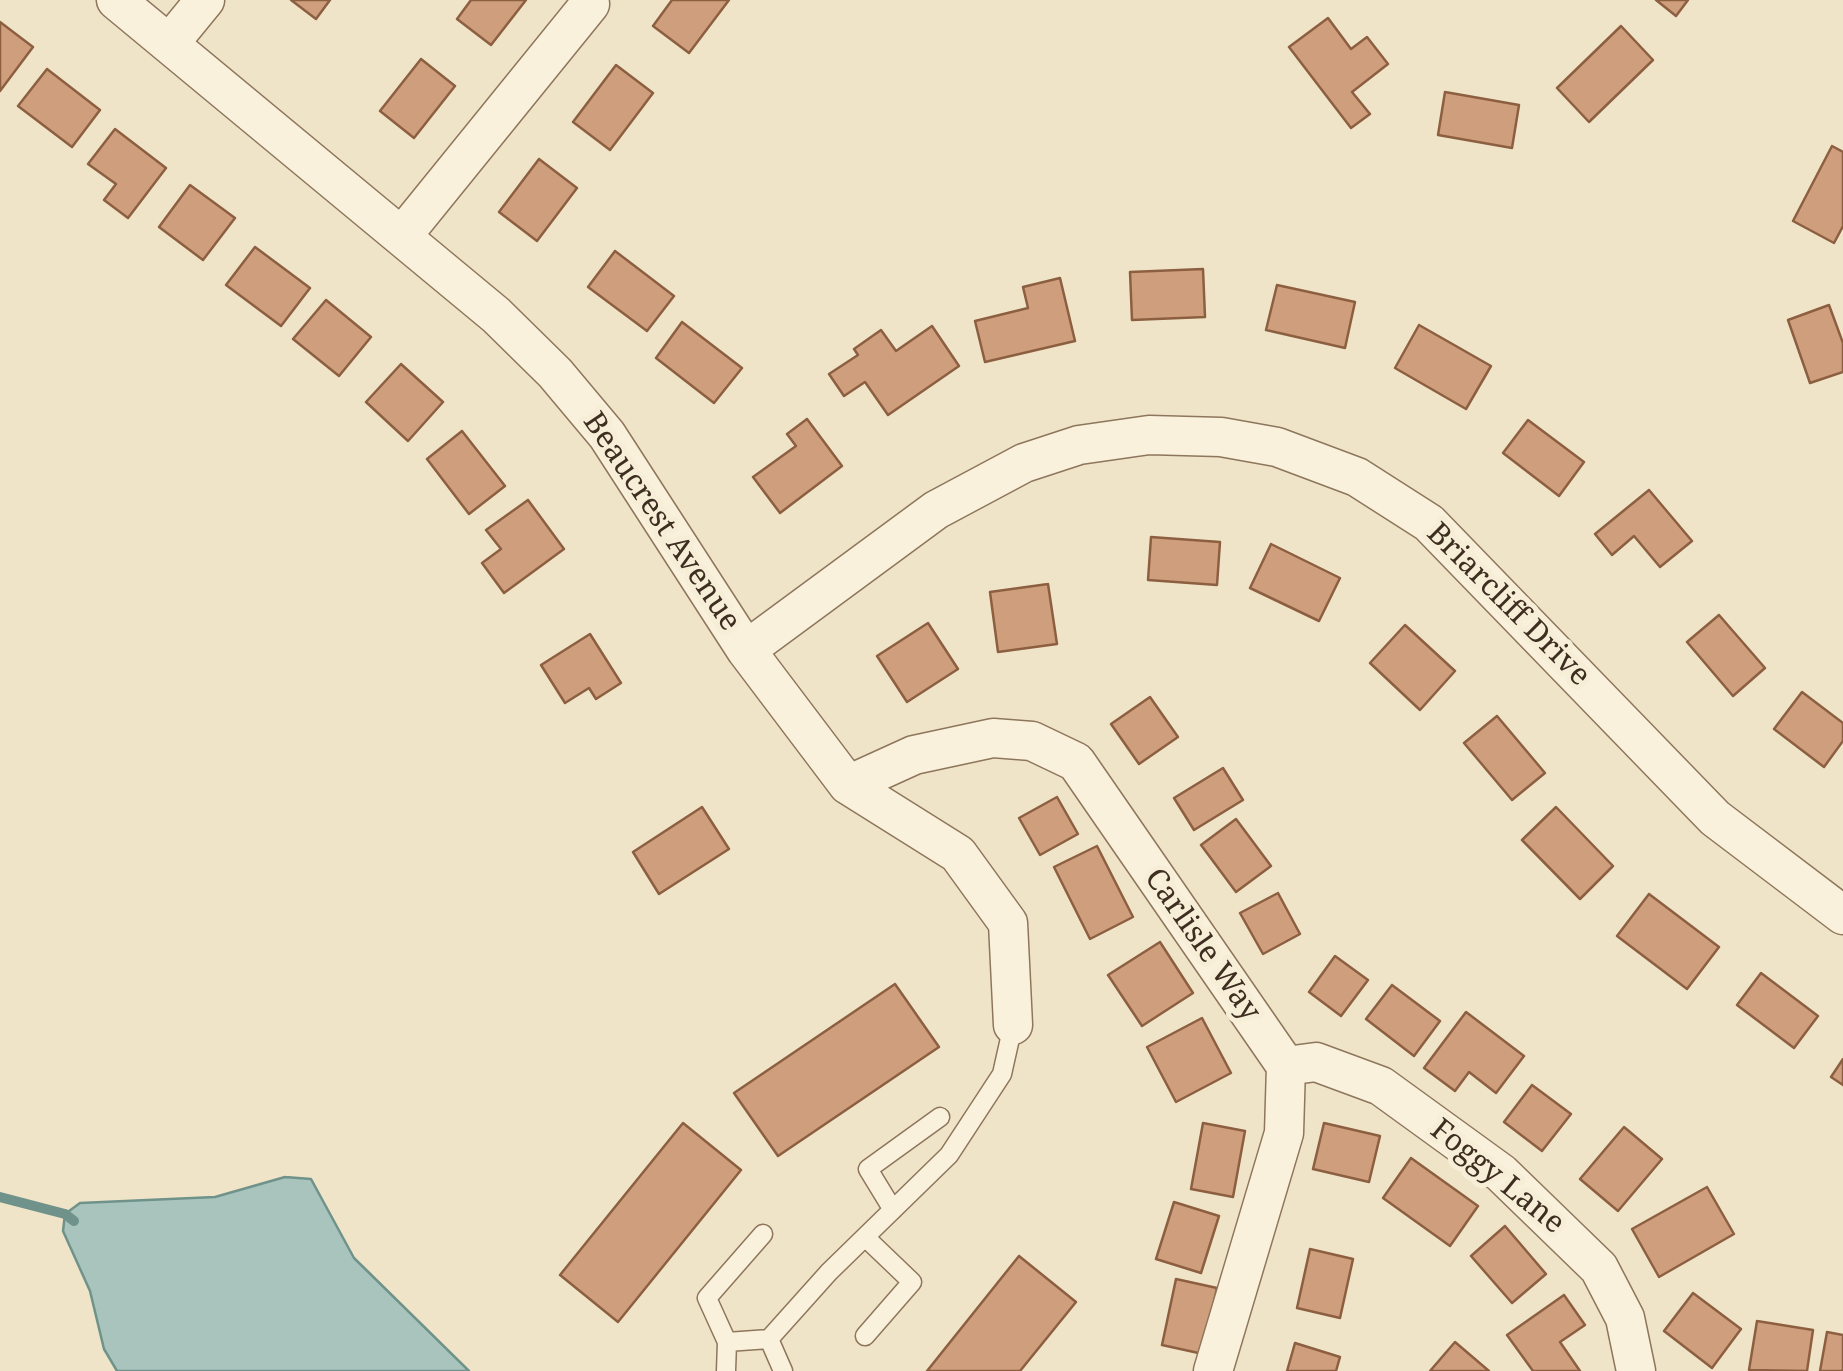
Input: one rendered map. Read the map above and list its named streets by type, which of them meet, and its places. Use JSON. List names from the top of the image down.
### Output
{
  "streets": {
    "street": [
      "Beaucrest Avenue",
      "Briarcliff Drive",
      "Carlisle Way",
      "Foggy Lane"
    ]
  },
  "crossings": [
    ["Beaucrest Avenue", "Briarcliff Drive"],
    ["Beaucrest Avenue", "Carlisle Way"],
    ["Carlisle Way", "Foggy Lane"]
  ]
}
